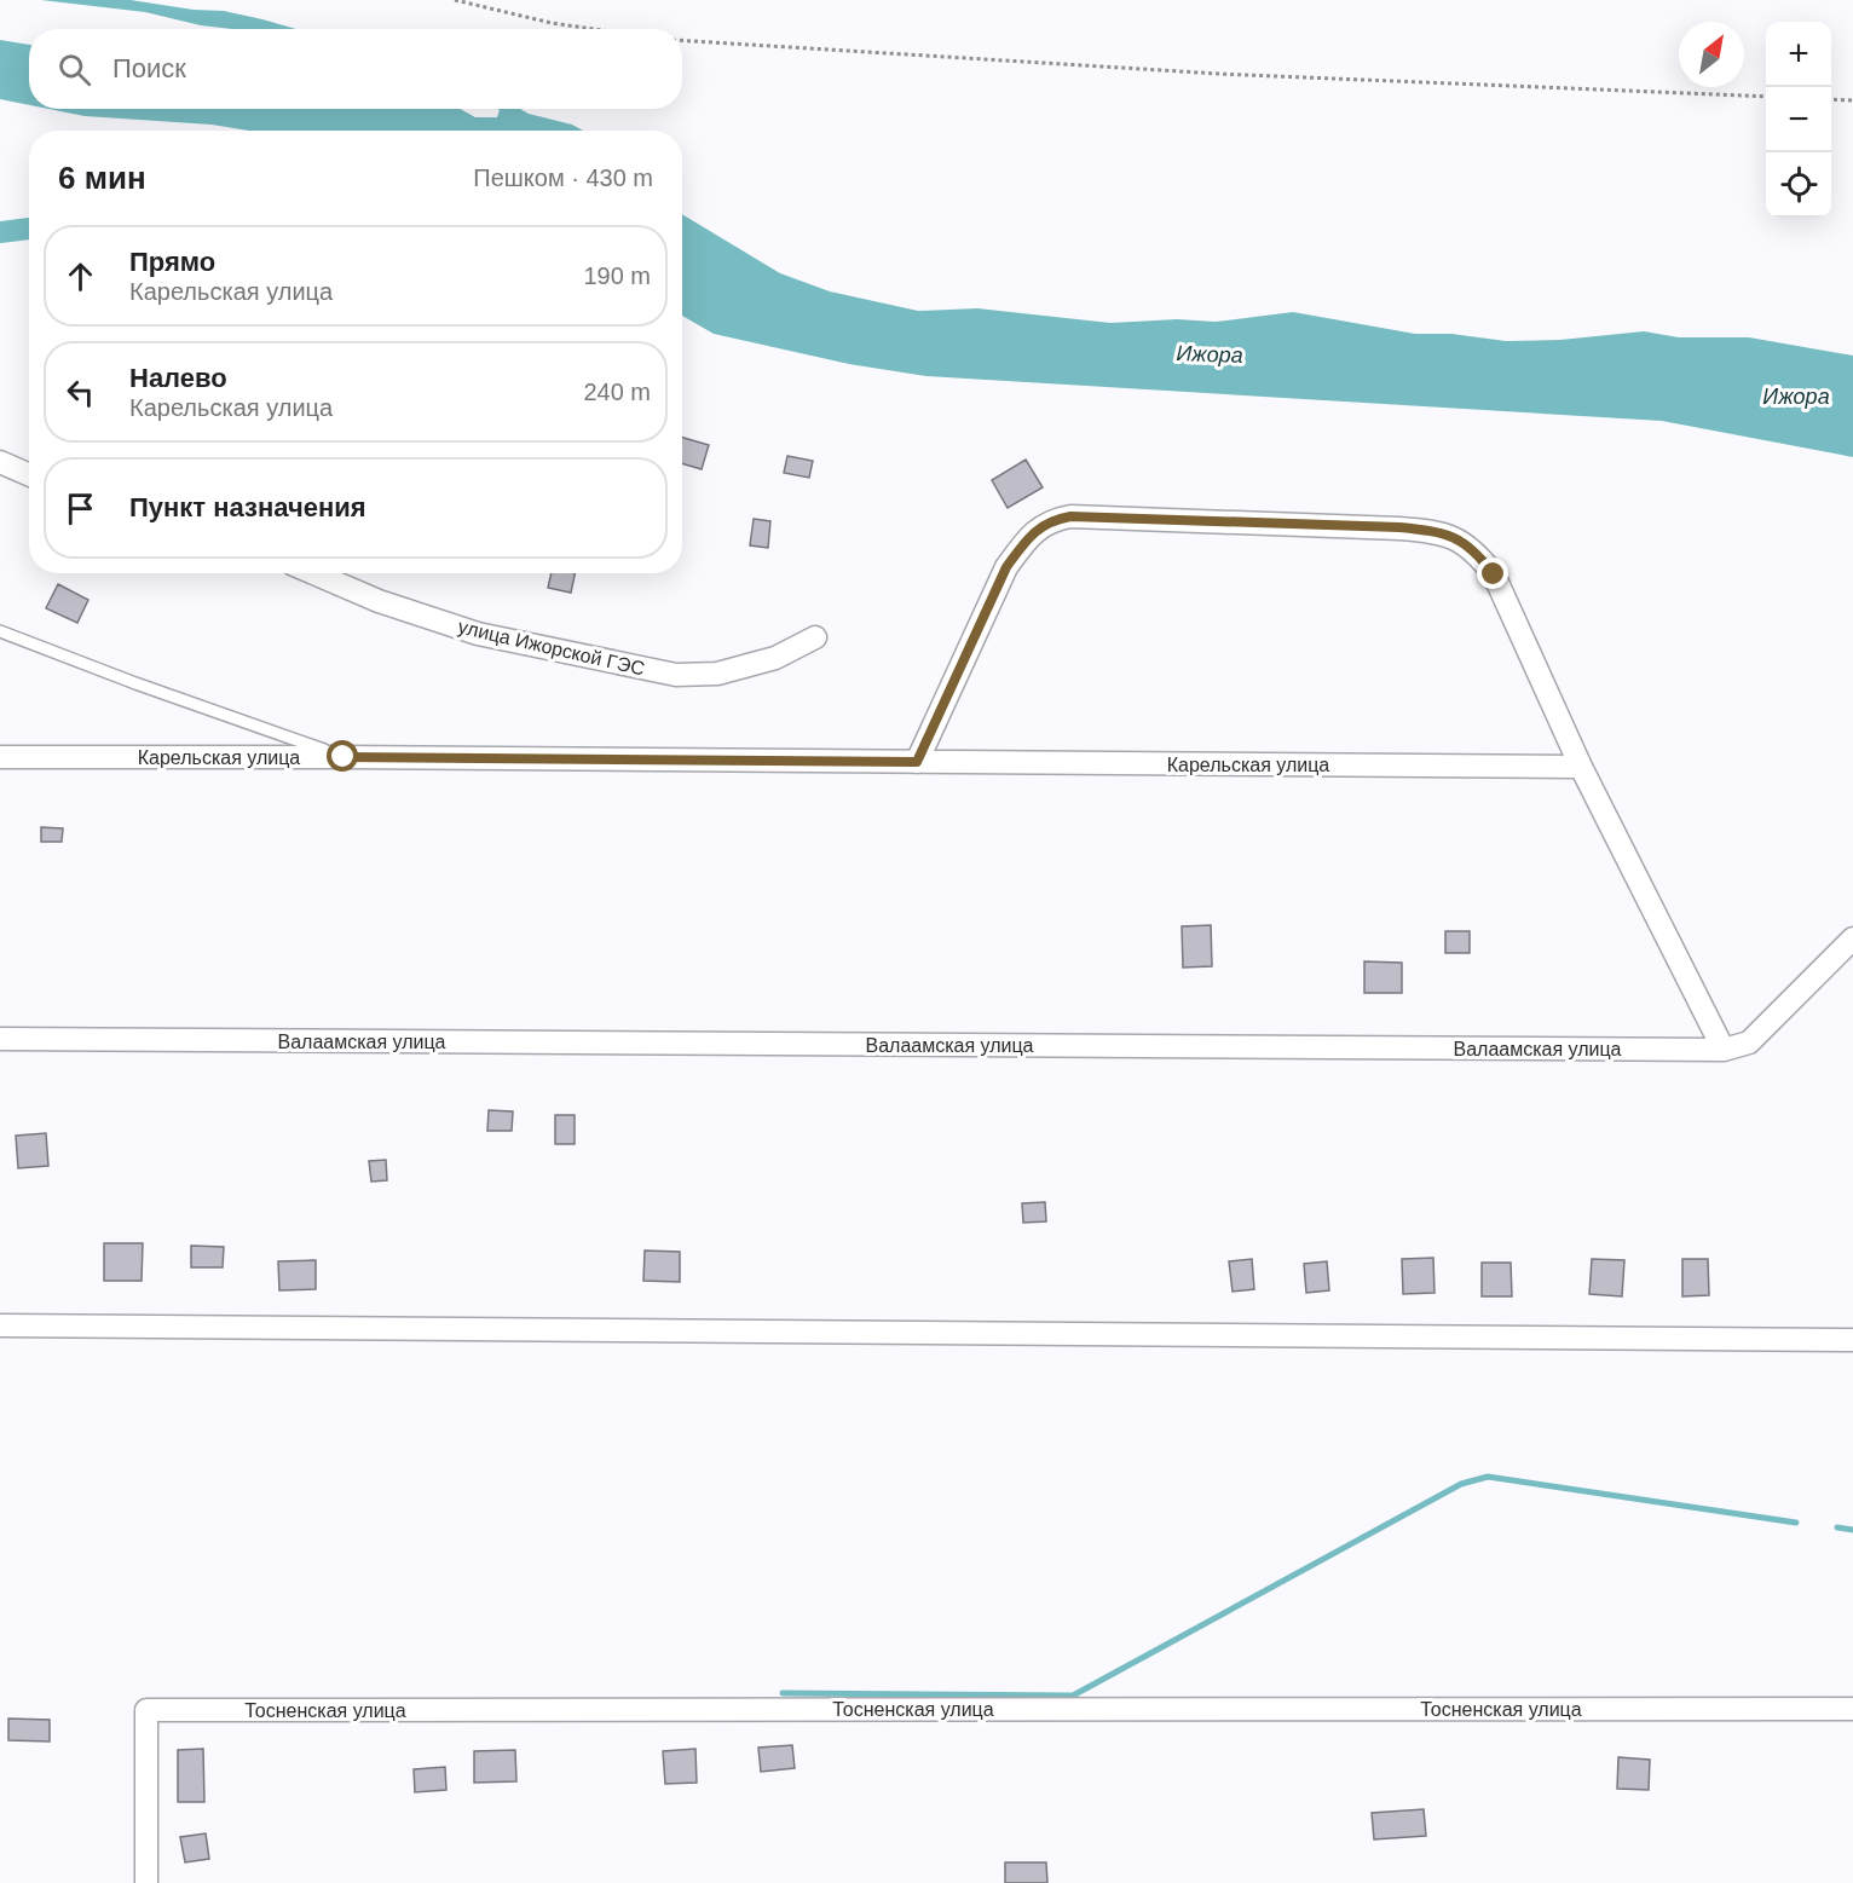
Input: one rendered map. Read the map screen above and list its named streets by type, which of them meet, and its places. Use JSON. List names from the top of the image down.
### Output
{
  "streets": {
    "street": [
      "улица Ижорской ГЭС",
      "Карельская улица",
      "Валаамская улица",
      "Тосненская улица"
    ]
  },
  "water": ["Ижора"],
  "north": "top right",
  "page": {
    "map_buttons": ["+", "−"],
    "search": "Поиск",
    "heading": ["6 мин", "Пешком · 430 m"],
    "list": [
      ["Прямо", "Карельская улица", "190 m"],
      ["Налево", "Карельская улица", "240 m"],
      "Пункт назначения"
    ]
  }
}
